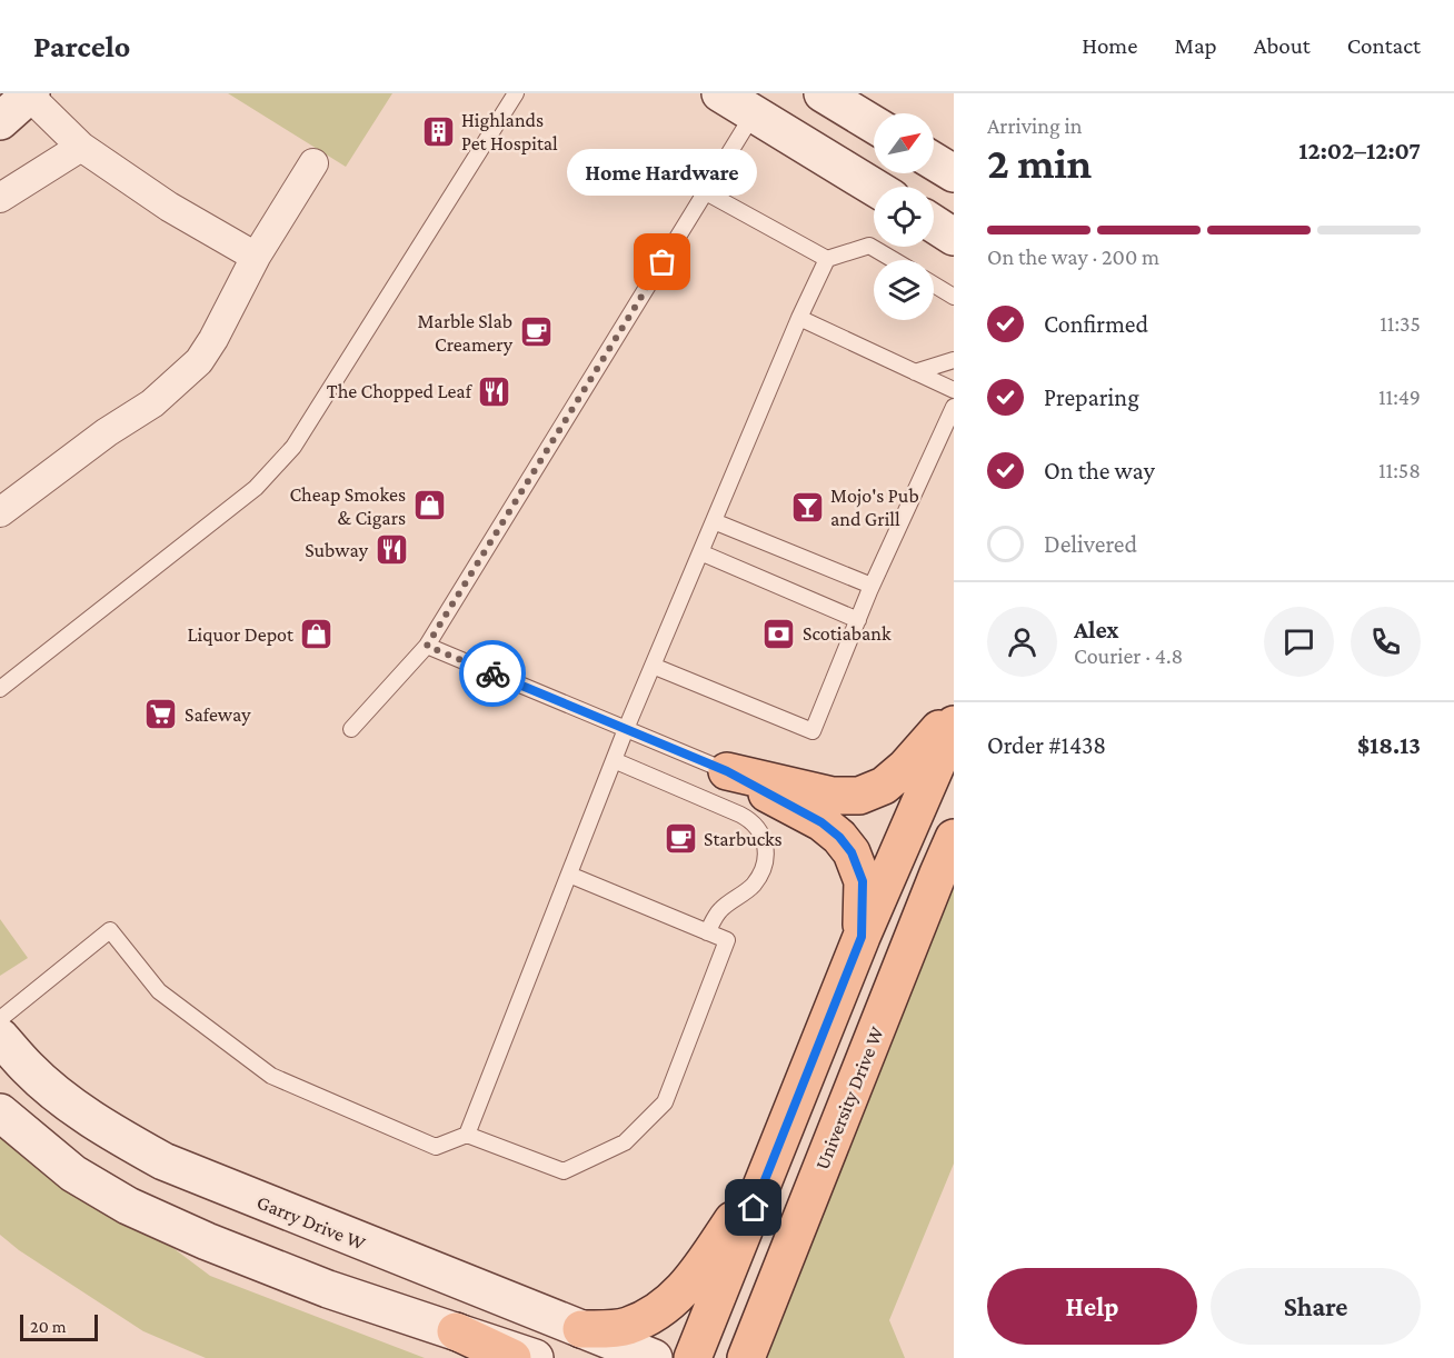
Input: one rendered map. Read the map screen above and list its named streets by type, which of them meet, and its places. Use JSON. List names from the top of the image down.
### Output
{
  "streets": {
    "main road": ["University Drive W", "Garry Drive W"]
  },
  "places": {
    "building": ["Highlands Pet Hospital"],
    "other": ["Home Hardware"],
    "cafe": ["Marble Slab Creamery", "Starbucks"],
    "restaurant": ["The Chopped Leaf", "Subway"],
    "shop": ["Cheap Smokes & Cigars", "Liquor Depot"],
    "bar": ["Mojo's Pub and Grill"],
    "bank": ["Scotiabank"],
    "supermarket": ["Safeway"]
  },
  "scale_bar": "20 m",
  "north": "top right",
  "page": {
    "header": "Parcelo",
    "nav": [
      "Home",
      "Map",
      "About",
      "Contact"
    ],
    "heading": ["2 min", "Arriving in", "12:02–12:07"],
    "panel": [
      "Alex",
      "Courier · 4.8",
      "Order #1438",
      "$18.13"
    ],
    "bubble": "Home Hardware",
    "bar": "On the way · 200 m",
    "list": [
      ["Confirmed", "11:35"],
      ["Preparing", "11:49"],
      ["On the way", "11:58"],
      "Delivered"
    ],
    "buttons": ["Help", "Share"],
    "scale": "20 m"
  }
}
